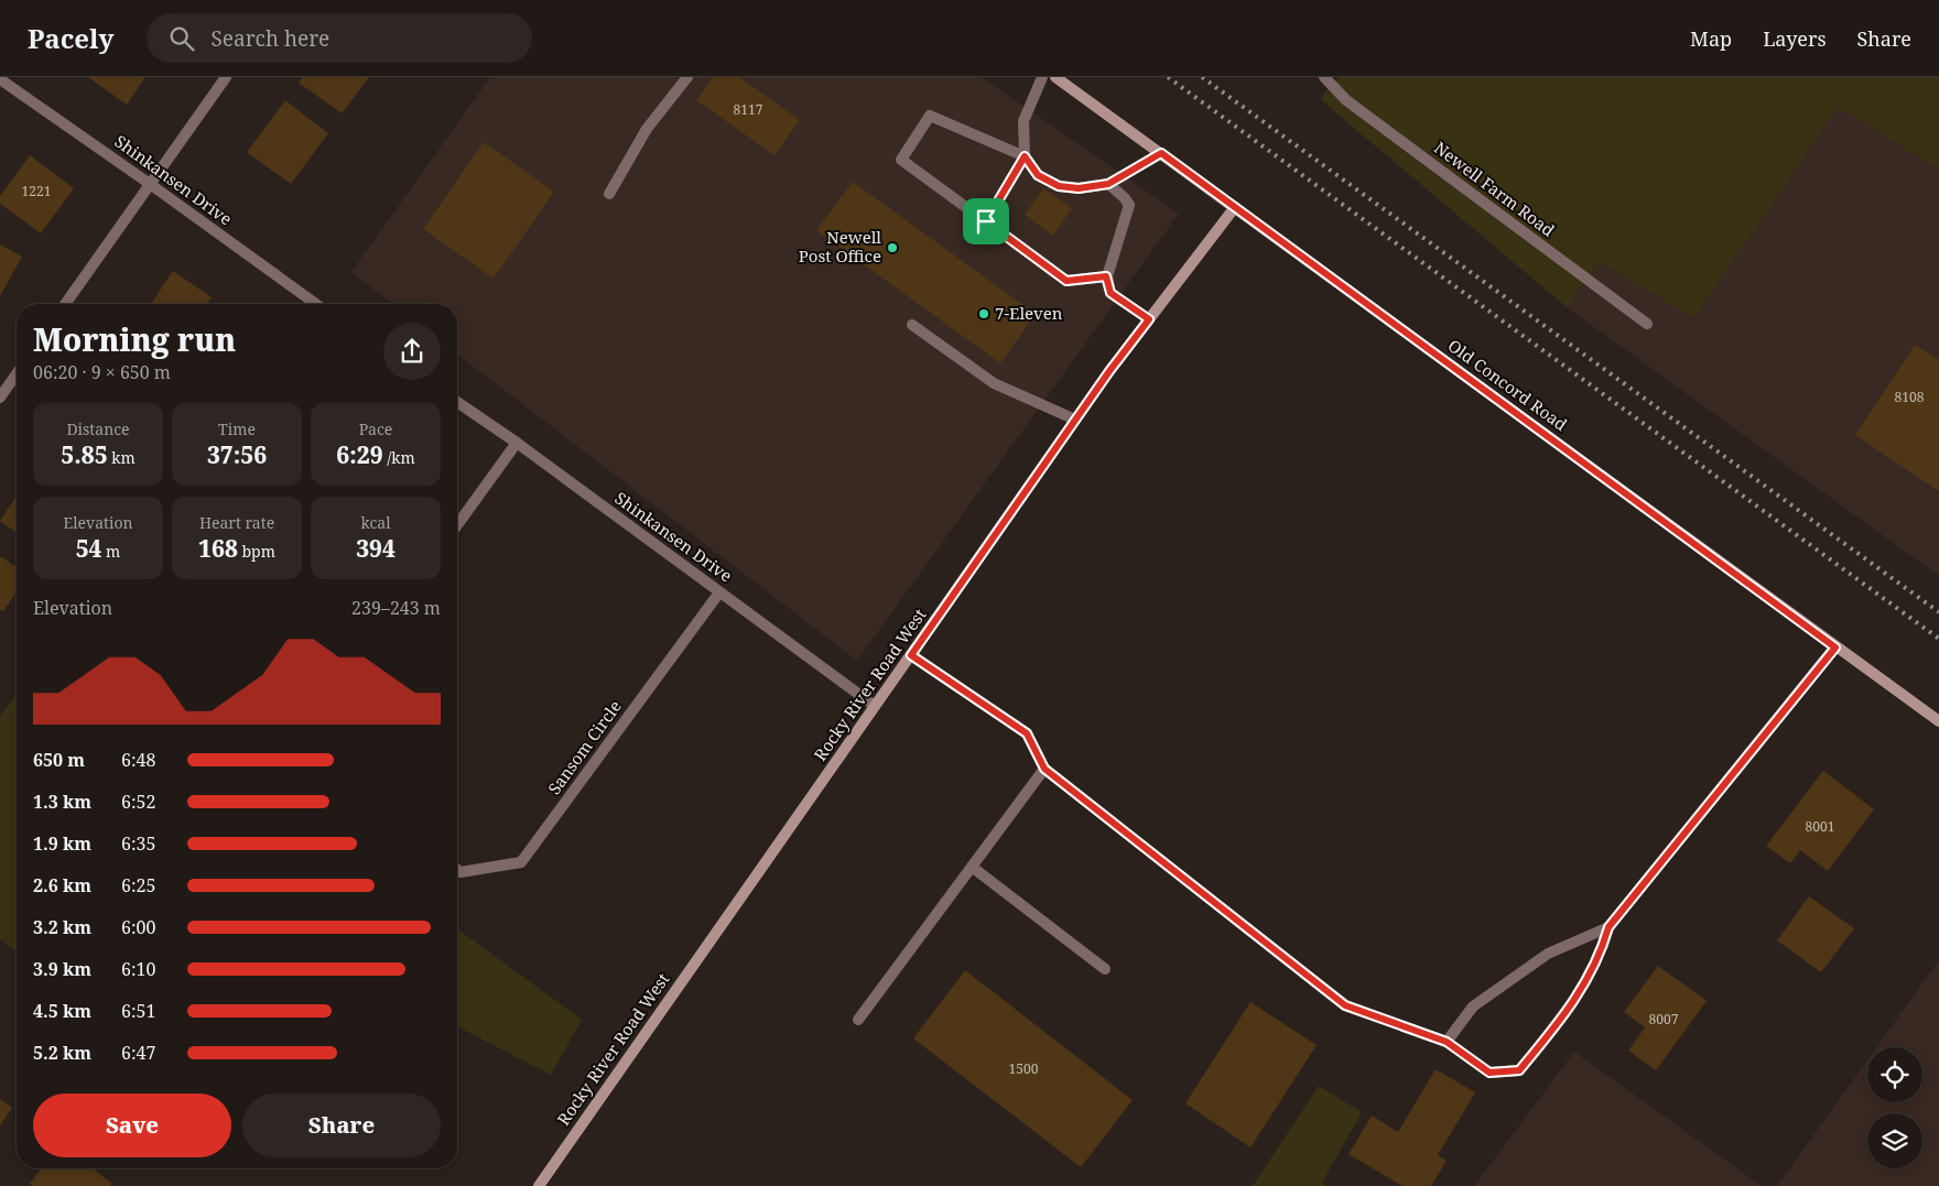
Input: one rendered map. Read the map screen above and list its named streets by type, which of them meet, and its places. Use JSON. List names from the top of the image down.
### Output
{
  "streets": {
    "street": [
      "Shinkansen Drive",
      "Newell Farm Road",
      "Old Concord Road",
      "Rocky River Road West",
      "Sansom Circle"
    ]
  },
  "crossings": [
    ["Shinkansen Drive", "Rocky River Road West"],
    ["Shinkansen Drive", "Sansom Circle"],
    ["Old Concord Road", "Rocky River Road West"]
  ],
  "places": ["Newell Post Office", "7-Eleven"],
  "house_numbers": [
    "8117",
    "1221",
    "8108",
    "8001",
    "8007",
    "1500"
  ],
  "page": {
    "header": "Pacely",
    "search": "Search here",
    "nav": ["Map", "Layers", "Share"],
    "heading": ["Morning run", "06:20 · 9 × 650 m"],
    "stats": [
      ["Distance", "5.85 km"],
      ["Time", "37:56"],
      ["Pace", "6:29 /km"],
      ["Elevation", "54 m"],
      ["Heart rate", "168 bpm"],
      ["kcal", "394"]
    ],
    "chart": ["Elevation", "239–243 m"],
    "list": [
      {
        "name": "650 m",
        "note": "6:48"
      },
      {
        "name": "1.3 km",
        "note": "6:52"
      },
      {
        "name": "1.9 km",
        "note": "6:35"
      },
      {
        "name": "2.6 km",
        "note": "6:25"
      },
      {
        "name": "3.2 km",
        "note": "6:00"
      },
      {
        "name": "3.9 km",
        "note": "6:10"
      },
      {
        "name": "4.5 km",
        "note": "6:51"
      },
      {
        "name": "5.2 km",
        "note": "6:47"
      }
    ],
    "buttons": ["Save", "Share"]
  }
}
